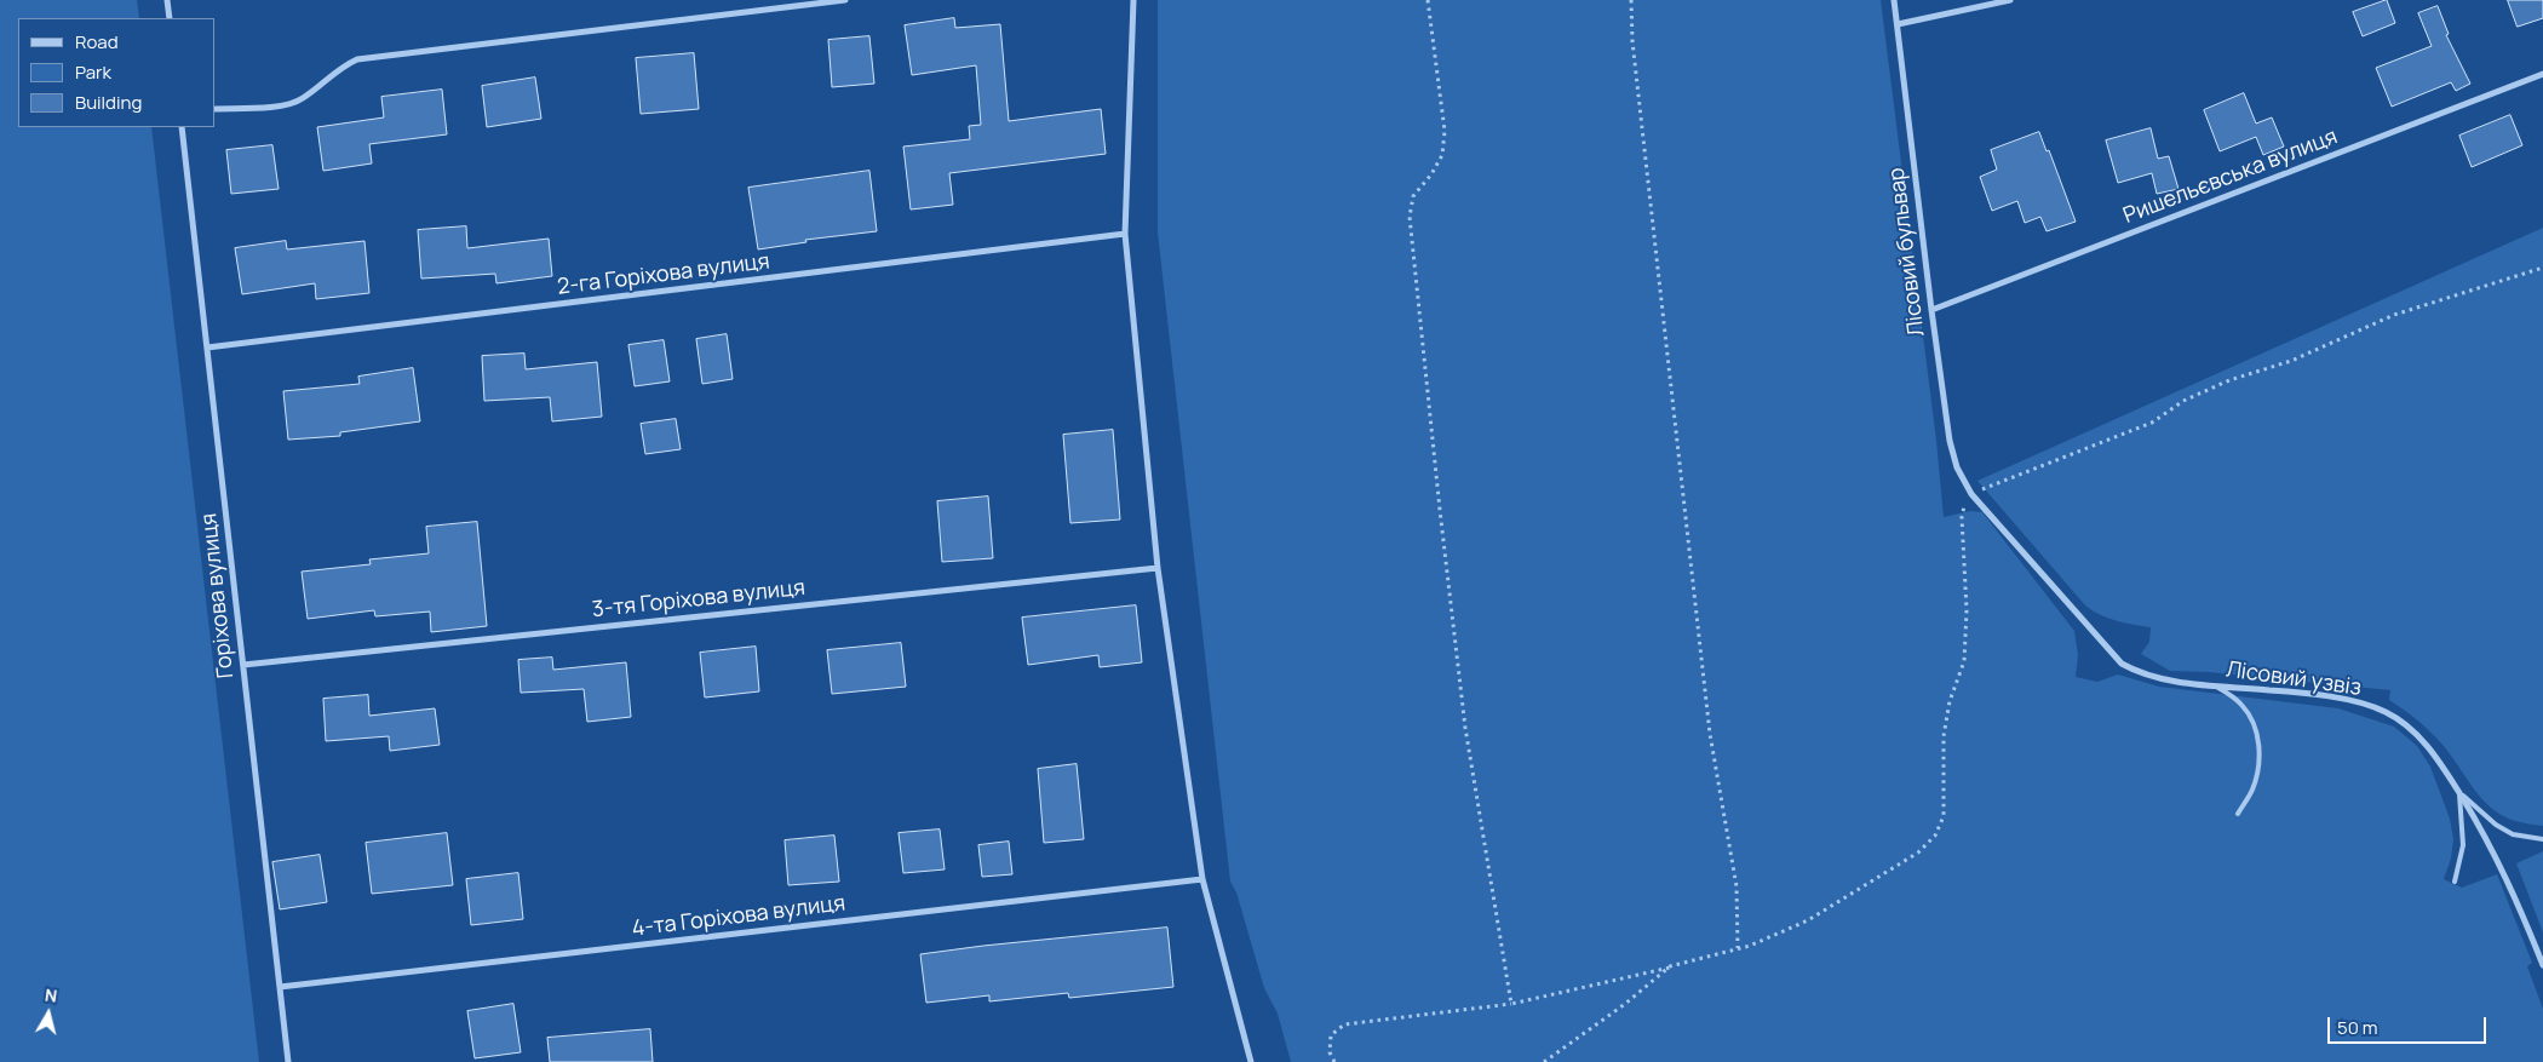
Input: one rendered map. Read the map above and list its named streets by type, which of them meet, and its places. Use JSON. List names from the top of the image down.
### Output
{
  "streets": {
    "street": [
      "Ришельєвська вулиця",
      "Лісовий бульвар",
      "2-га Горіхова вулиця",
      "Горіхова вулиця",
      "3-тя Горіхова вулиця",
      "Лісовий узвіз",
      "4-та Горіхова вулиця"
    ]
  },
  "crossings": [
    ["Ришельєвська вулиця", "Лісовий бульвар"],
    ["Лісовий бульвар", "Лісовий узвіз"],
    ["2-га Горіхова вулиця", "Горіхова вулиця"],
    ["Горіхова вулиця", "3-тя Горіхова вулиця"],
    ["Горіхова вулиця", "4-та Горіхова вулиця"]
  ],
  "legend": ["Road", "Park", "Building"],
  "scale_bar": "50 m",
  "north": "top"
}
